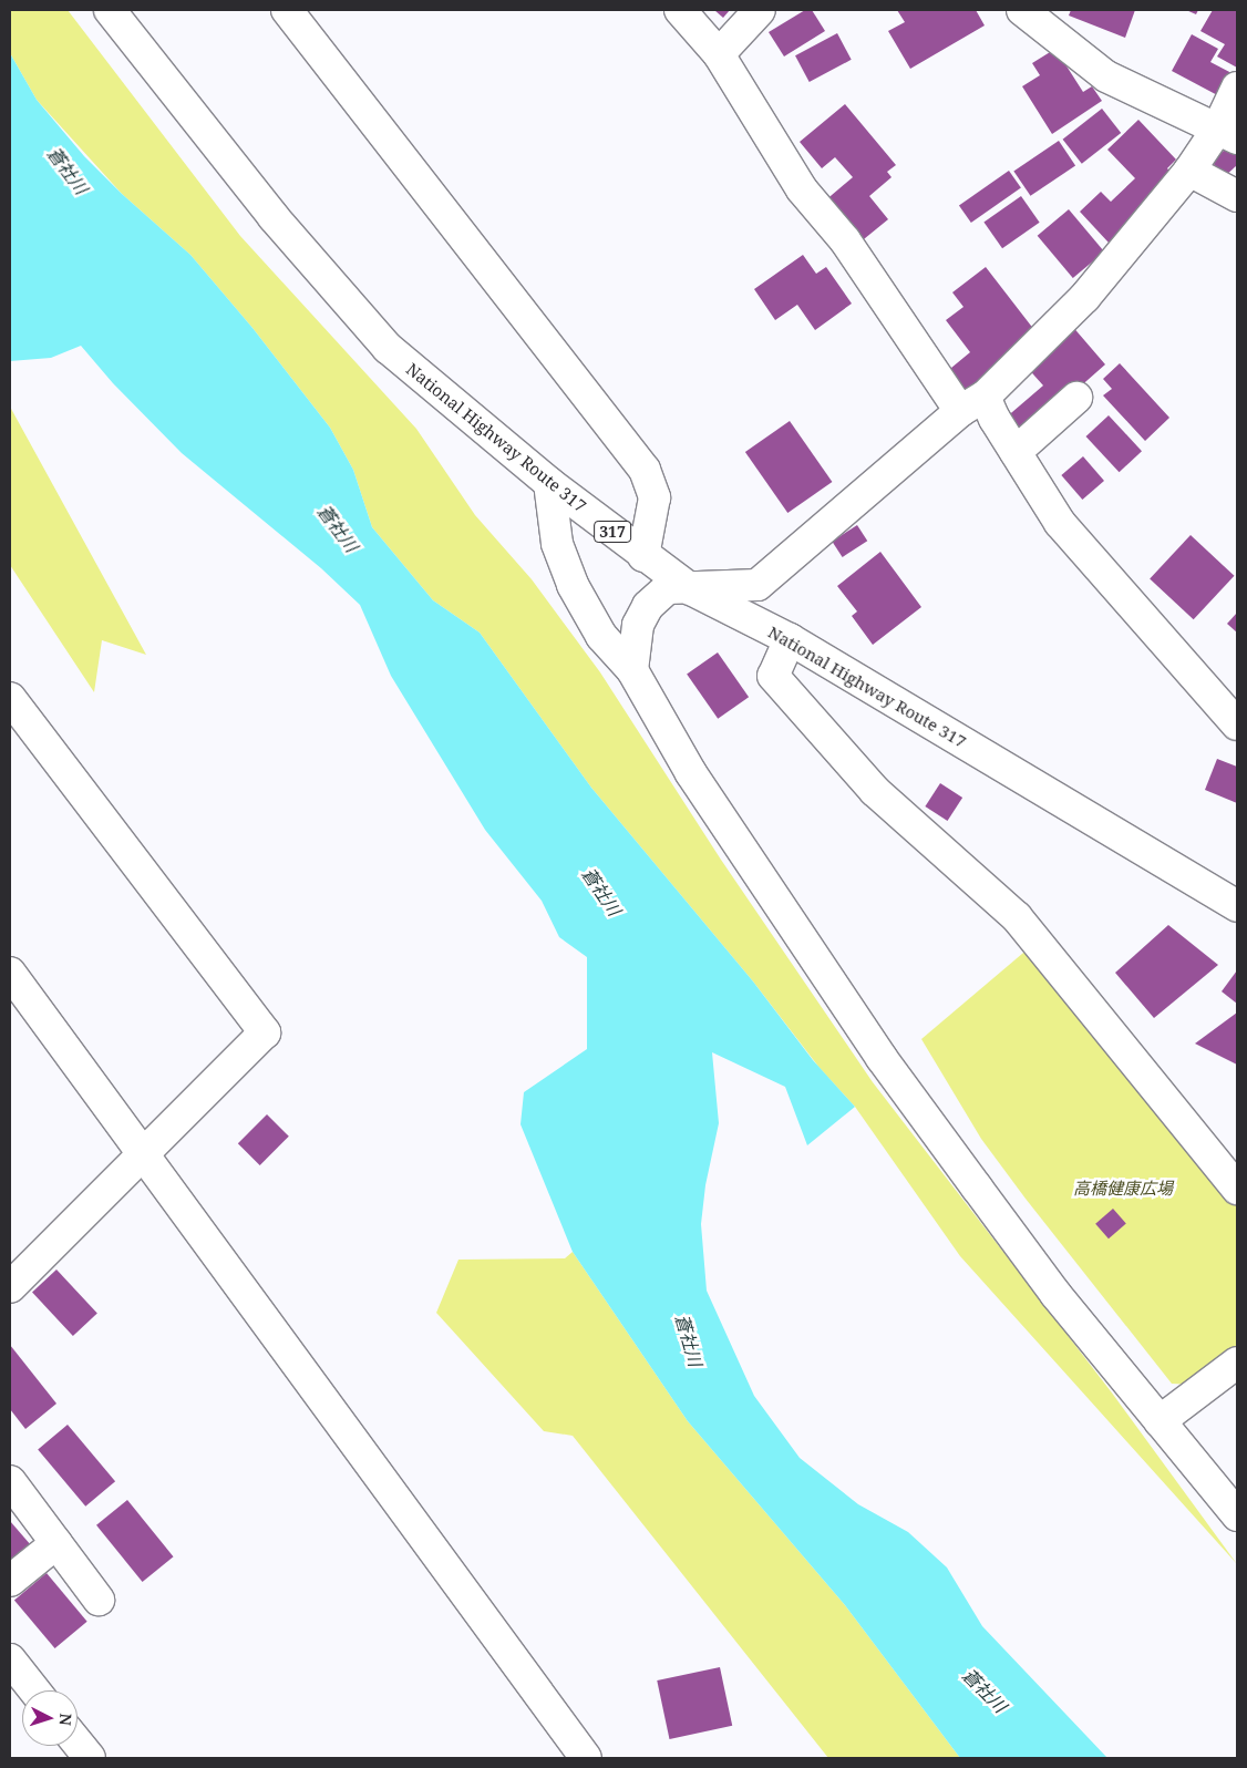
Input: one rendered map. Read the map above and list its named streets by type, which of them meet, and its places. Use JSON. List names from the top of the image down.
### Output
{
  "streets": {
    "main road": ["National Highway Route 317", "317"]
  },
  "water": ["蒼社川"],
  "parks": ["高橋健康広場"],
  "north": "right"
}
